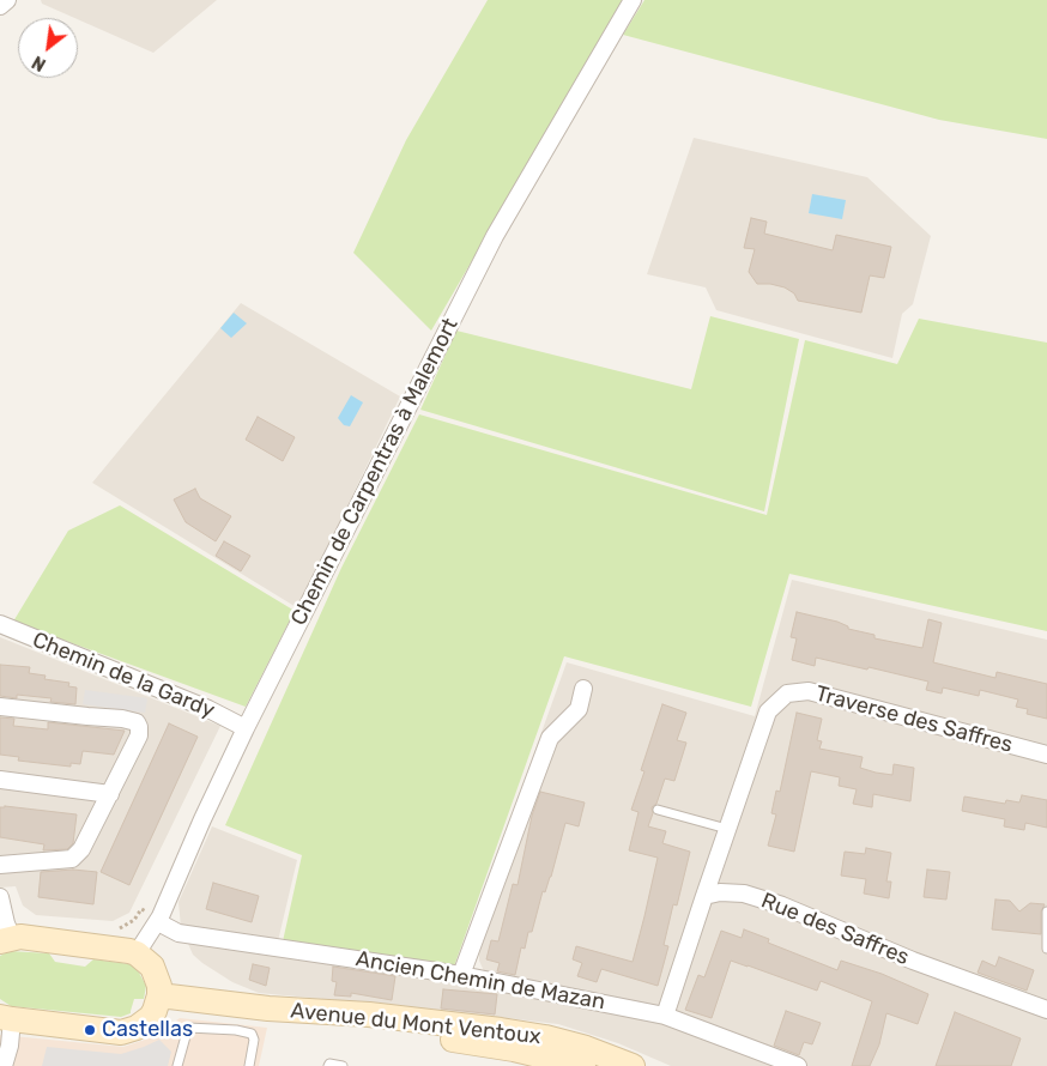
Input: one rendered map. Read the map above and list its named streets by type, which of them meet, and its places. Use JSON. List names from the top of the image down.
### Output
{
  "streets": {
    "main road": ["Avenue du Mont Ventoux"],
    "street": [
      "Chemin de Carpentras à Malemort",
      "Chemin de la Gardy",
      "Traverse des Saffres",
      "Rue des Saffres",
      "Ancien Chemin de Mazan"
    ]
  },
  "crossings": [
    ["Chemin de Carpentras à Malemort", "Chemin de la Gardy"],
    ["Chemin de Carpentras à Malemort", "Ancien Chemin de Mazan"],
    ["Traverse des Saffres", "Rue des Saffres"]
  ],
  "places": ["Castellas"],
  "north": "bottom left"
}
